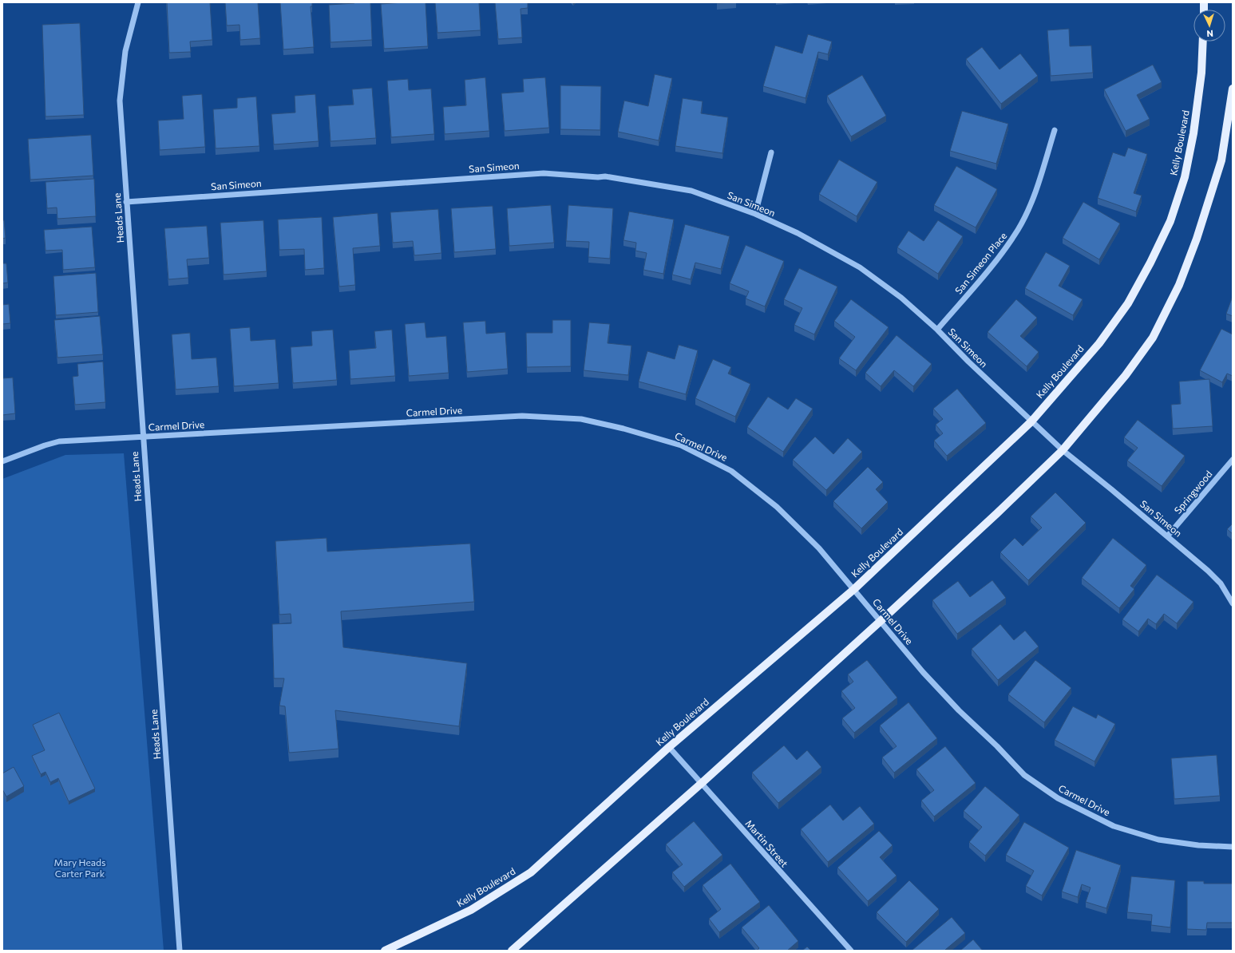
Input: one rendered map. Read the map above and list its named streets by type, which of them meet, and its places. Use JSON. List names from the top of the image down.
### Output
{
  "streets": {
    "main road": ["Kelly Boulevard"],
    "street": [
      "San Simeon",
      "Heads Lane",
      "San Simeon Place",
      "Carmel Drive",
      "Springwood",
      "Martin Street"
    ]
  },
  "crossings": [
    ["Kelly Boulevard", "San Simeon"],
    ["Kelly Boulevard", "Carmel Drive"],
    ["Kelly Boulevard", "Martin Street"],
    ["San Simeon", "Heads Lane"],
    ["San Simeon", "San Simeon Place"],
    ["San Simeon", "Springwood"],
    ["Heads Lane", "Carmel Drive"]
  ],
  "parks": ["Mary Heads Carter Park"],
  "north": "bottom"
}
